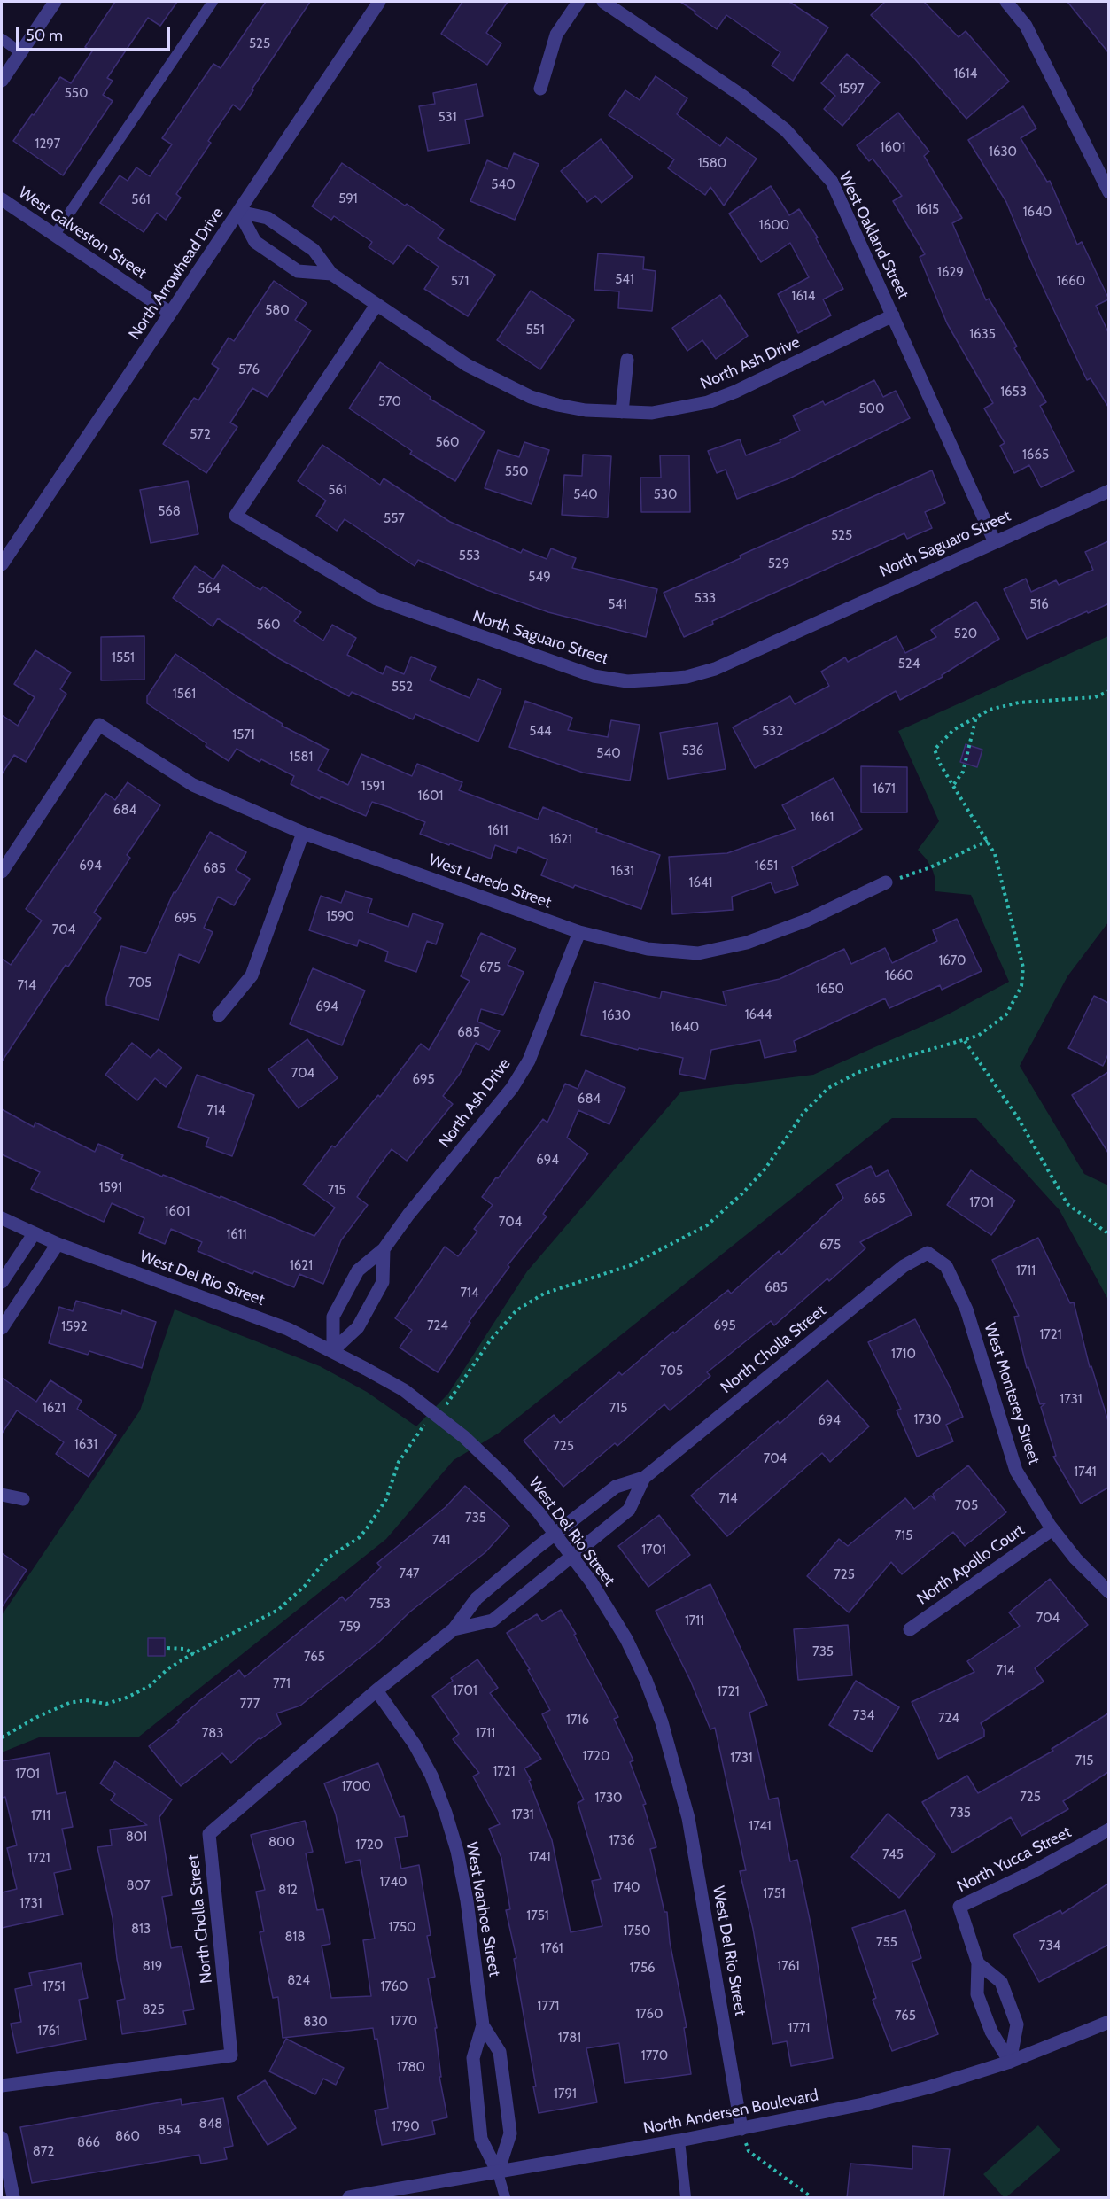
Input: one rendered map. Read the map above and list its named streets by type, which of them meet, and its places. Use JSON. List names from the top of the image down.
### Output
{
  "streets": {
    "street": [
      "West Galveston Street",
      "West Oakland Street",
      "North Arrowhead Drive",
      "North Ash Drive",
      "North Saguaro Street",
      "West Laredo Street",
      "West Del Rio Street",
      "North Cholla Street",
      "West Monterey Street",
      "North Apollo Court",
      "North Yucca Street",
      "West Ivanhoe Street",
      "North Andersen Boulevard"
    ]
  },
  "crossings": [
    ["West Galveston Street", "North Arrowhead Drive"],
    ["West Oakland Street", "North Ash Drive"],
    ["West Oakland Street", "North Saguaro Street"],
    ["North Arrowhead Drive", "North Ash Drive"],
    ["North Ash Drive", "North Saguaro Street"],
    ["North Ash Drive", "West Laredo Street"],
    ["North Ash Drive", "West Del Rio Street"],
    ["West Del Rio Street", "North Cholla Street"],
    ["West Del Rio Street", "North Andersen Boulevard"],
    ["North Cholla Street", "West Monterey Street"],
    ["North Cholla Street", "West Ivanhoe Street"],
    ["West Monterey Street", "North Apollo Court"],
    ["North Yucca Street", "North Andersen Boulevard"],
    ["West Ivanhoe Street", "North Andersen Boulevard"]
  ],
  "house_numbers": [
    "525",
    "1614",
    "1597",
    "550",
    "531",
    "1297",
    "1601",
    "1630",
    "1580",
    "540",
    "591",
    "561",
    "1615",
    "1640",
    "1600",
    "1629",
    "541",
    "571",
    "1660",
    "1614",
    "580",
    "551",
    "1635",
    "576",
    "1653",
    "570",
    "500",
    "572",
    "560",
    "1665",
    "550",
    "561",
    "540",
    "530",
    "568",
    "557",
    "525",
    "553",
    "529",
    "549",
    "564",
    "533",
    "541",
    "516",
    "560",
    "520",
    "1551",
    "524",
    "552",
    "1561",
    "544",
    "532",
    "1571",
    "536",
    "540",
    "1581",
    "1591",
    "1671",
    "1601",
    "684",
    "1661",
    "1611",
    "1621",
    "694",
    "1651",
    "685",
    "1631",
    "1641",
    "1590",
    "695",
    "704",
    "1670",
    "675",
    "1660",
    "705",
    "714",
    "1650",
    "694",
    "1644",
    "1630",
    "1640",
    "685",
    "704",
    "695",
    "684",
    "714",
    "694",
    "1591",
    "715",
    "665",
    "1701",
    "1601",
    "704",
    "1611",
    "675",
    "1621",
    "1711",
    "685",
    "714",
    "724",
    "695",
    "1592",
    "1721",
    "1710",
    "705",
    "1731",
    "1621",
    "715",
    "1730",
    "694",
    "1631",
    "725",
    "704",
    "1741",
    "714",
    "705",
    "735",
    "715",
    "741",
    "1701",
    "747",
    "725",
    "753",
    "704",
    "1711",
    "759",
    "735",
    "765",
    "714",
    "771",
    "1701",
    "1721",
    "777",
    "734",
    "724",
    "1716",
    "783",
    "1711",
    "1720",
    "1731",
    "715",
    "1721",
    "1701",
    "1700",
    "725",
    "1730",
    "735",
    "1731",
    "1711",
    "1741",
    "801",
    "1736",
    "800",
    "1720",
    "745",
    "1741",
    "1721",
    "1740",
    "807",
    "1740",
    "812",
    "1751",
    "1731",
    "1751",
    "1750",
    "813",
    "1750",
    "818",
    "755",
    "734",
    "1761",
    "819",
    "1761",
    "1756",
    "824",
    "1751",
    "1760",
    "1771",
    "825",
    "1760",
    "765",
    "1770",
    "830",
    "1771",
    "1761",
    "1781",
    "1770",
    "1780",
    "1791",
    "848",
    "1790",
    "854",
    "860",
    "866",
    "872"
  ],
  "scale_bar": "50 m"
}
